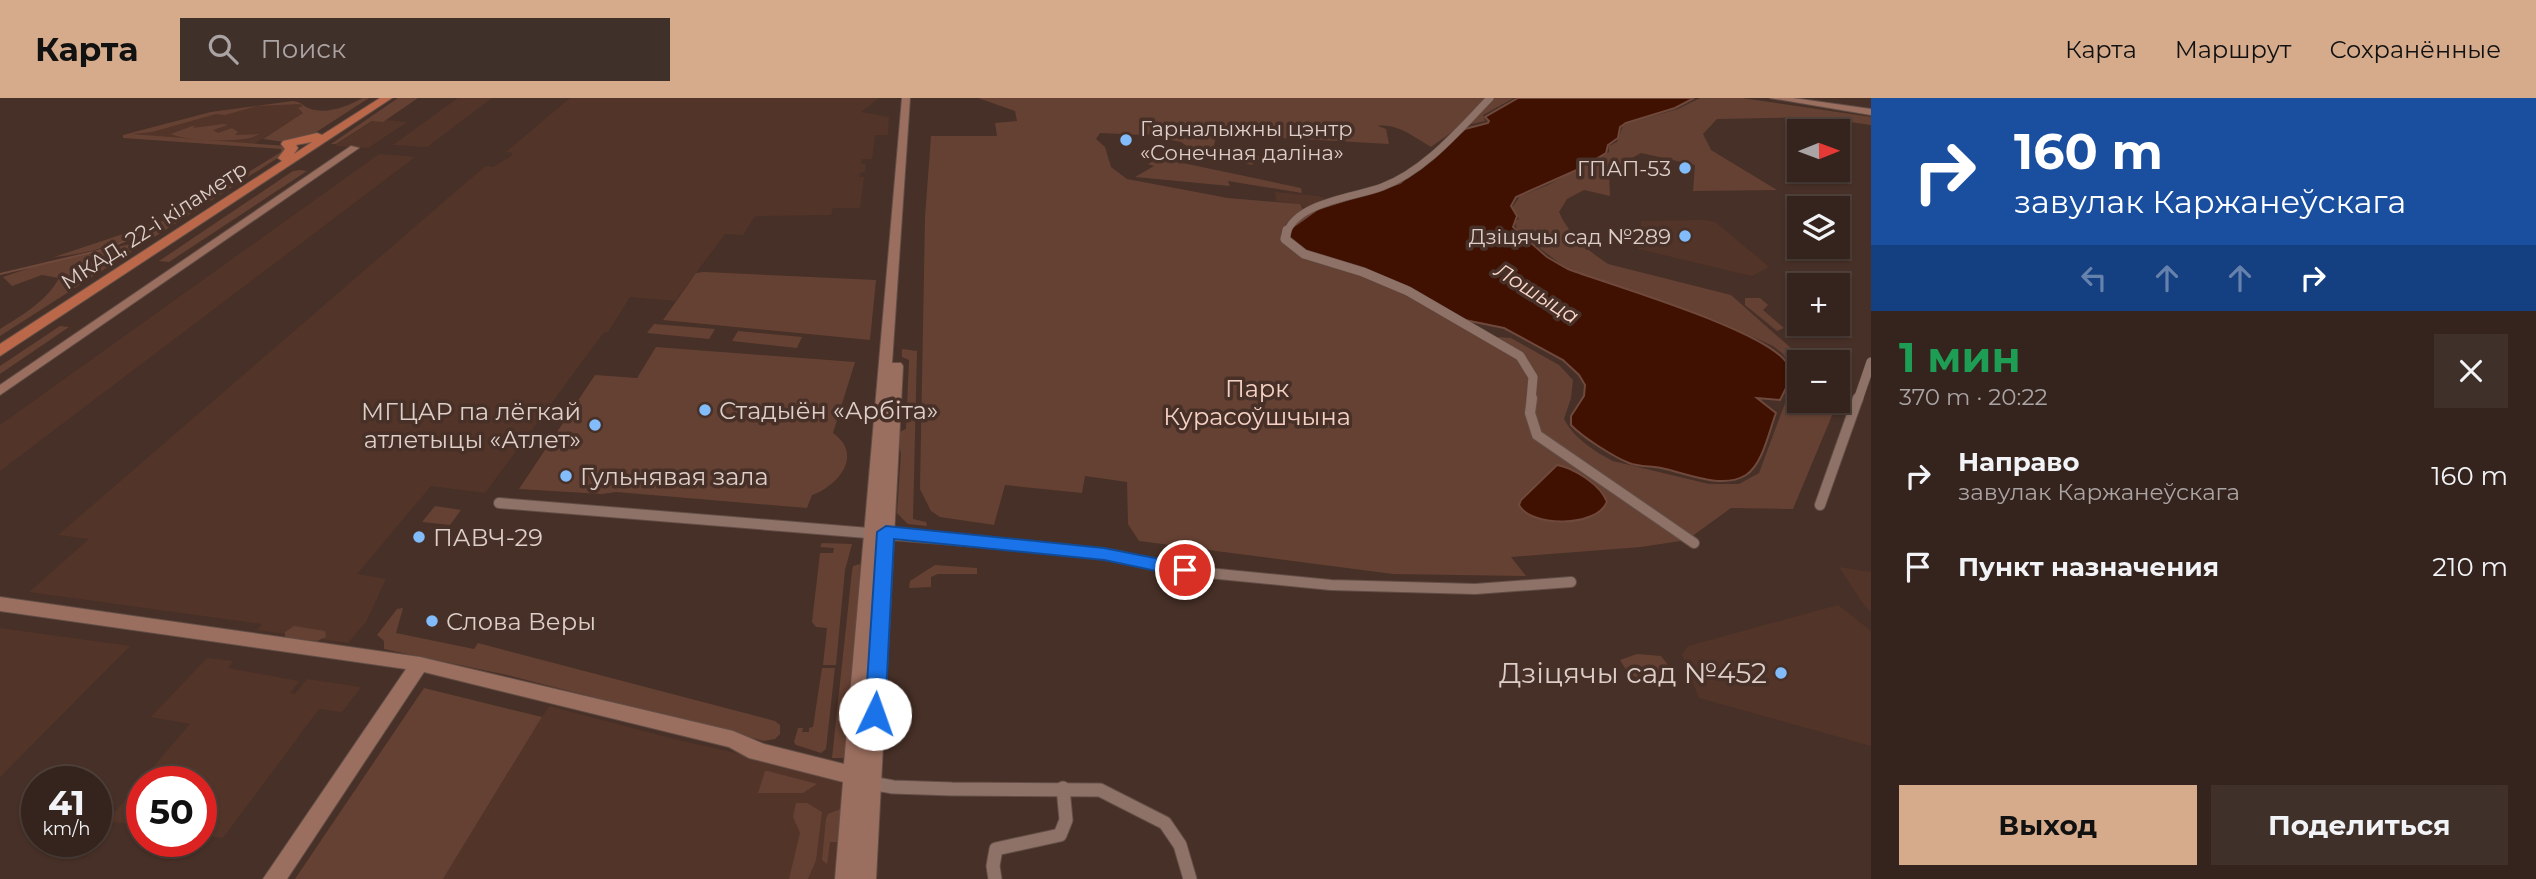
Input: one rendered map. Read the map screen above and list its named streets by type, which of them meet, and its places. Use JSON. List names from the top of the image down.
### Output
{
  "streets": {
    "highway": ["МКАД, 22-і кіламетр"]
  },
  "water": ["Лошыца"],
  "parks": ["Парк Курасоўшчына"],
  "places": [
    "Гарналыжны цэнтр «Сонечная даліна»",
    "ГПАП-53",
    "Дзіцячы сад №289",
    "Стадыён «Арбіта»",
    "МГЦАР па лёгкай атлетыцы «Атлет»",
    "Гульнявая зала",
    "ПАВЧ-29",
    "Слова Веры",
    "Дзіцячы сад №452"
  ],
  "north": "right",
  "page": {
    "header": "Карта",
    "search": "Поиск",
    "nav": ["Карта", "Маршрут", "Сохранённые"],
    "turn": ["160 m", "завулак Каржанеўскага"],
    "map_buttons": ["+", "−"],
    "heading": ["1 мин", "370 m · 20:22"],
    "list": [
      {
        "name": "Направо",
        "note": "завулак Каржанеўскага",
        "value": "160 m"
      },
      {
        "name": "Пункт назначения",
        "value": "210 m"
      }
    ],
    "speed": "41 km/h",
    "limit": "50",
    "buttons": ["Выход", "Поделиться"]
  }
}
